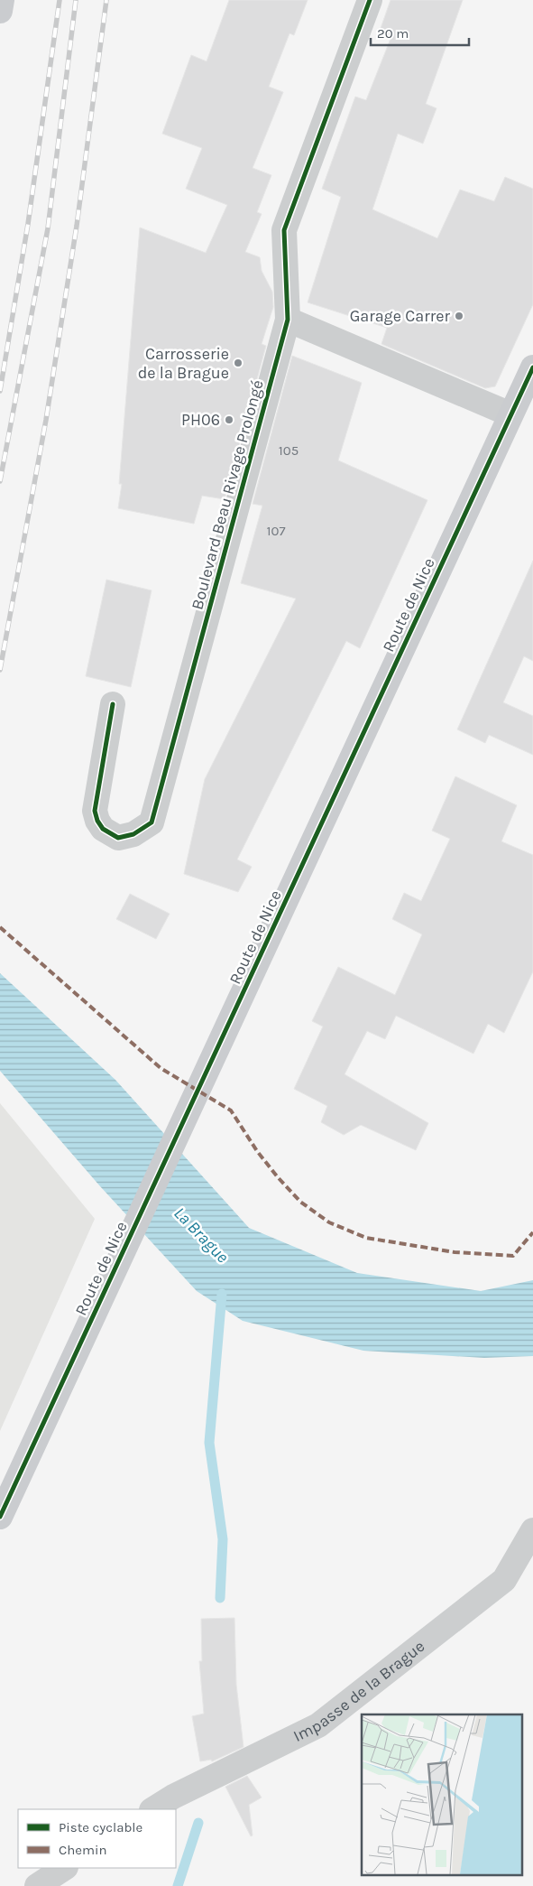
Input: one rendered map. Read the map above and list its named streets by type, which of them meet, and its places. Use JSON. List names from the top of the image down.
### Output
{
  "streets": {
    "main road": ["Route de Nice"],
    "street": ["Boulevard Beau Rivage Prolongé", "Impasse de la Brague"]
  },
  "water": ["La Brague"],
  "places": ["Garage Carrer", "Carrosserie de la Brague", "PH06"],
  "house_numbers": ["105", "107"],
  "legend": ["Piste cyclable", "Chemin"],
  "scale_bar": "20 m"
}
